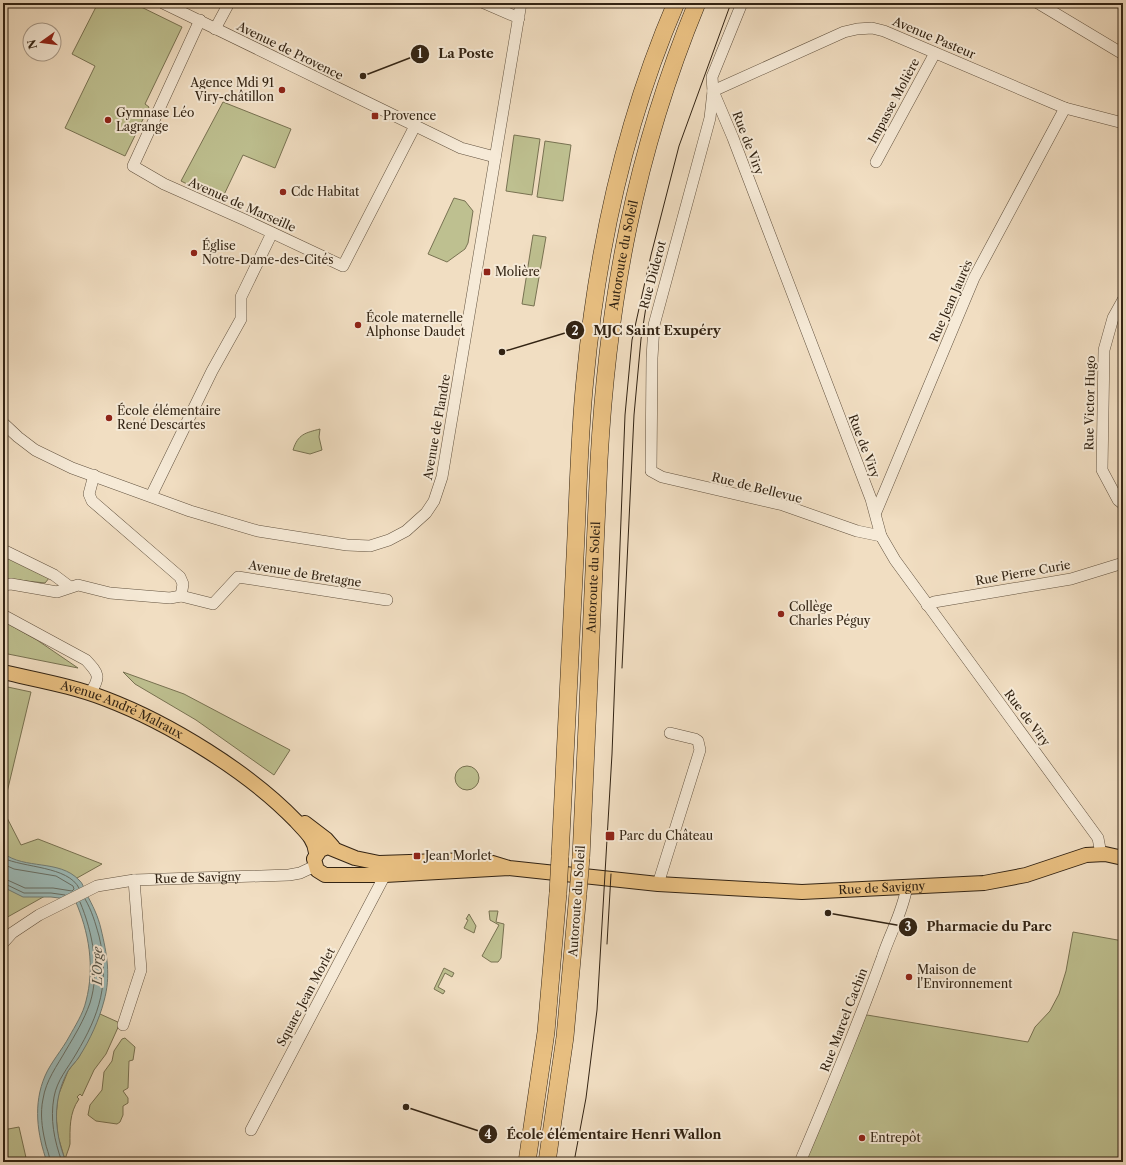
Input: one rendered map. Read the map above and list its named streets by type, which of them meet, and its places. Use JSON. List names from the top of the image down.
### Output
{
  "streets": {
    "highway": ["Autoroute du Soleil"],
    "main road": ["Avenue André Malraux", "Rue de Savigny"],
    "street": [
      "Avenue Pasteur",
      "Avenue de Provence",
      "Impasse Molière",
      "Rue de Viry",
      "Avenue de Marseille",
      "Rue Diderot",
      "Rue Jean Jaurès",
      "Rue Victor Hugo",
      "Avenue de Flandre",
      "Rue de Bellevue",
      "Rue Pierre Curie",
      "Avenue de Bretagne",
      "Square Jean Morlet",
      "Rue Marcel Cachin"
    ]
  },
  "crossings": [
    ["Avenue Pasteur", "Impasse Molière"],
    ["Avenue Pasteur", "Rue de Viry"],
    ["Avenue Pasteur", "Rue Diderot"],
    ["Avenue Pasteur", "Rue Jean Jaurès"],
    ["Avenue de Provence", "Avenue de Marseille"],
    ["Avenue de Provence", "Avenue de Flandre"],
    ["Rue de Viry", "Rue Diderot"],
    ["Rue de Viry", "Rue Jean Jaurès"],
    ["Rue de Viry", "Rue de Bellevue"],
    ["Rue de Viry", "Rue Pierre Curie"],
    ["Rue de Viry", "Rue de Savigny"],
    ["Rue Diderot", "Rue de Bellevue"],
    ["Rue de Savigny", "Square Jean Morlet"],
    ["Rue de Savigny", "Rue Marcel Cachin"]
  ],
  "water": ["L'Orge"],
  "places": {
    "other": [
      "La Poste",
      "Agence Mdi 91 Viry-châtillon",
      "Gymnase Léo Lagrange",
      "Cdc Habitat",
      "Église Notre-Dame-des-Cités",
      "École maternelle Alphonse Daudet",
      "MJC Saint Exupéry",
      "École élémentaire René Descartes",
      "Collège Charles Péguy",
      "Pharmacie du Parc",
      "Maison de l'Environnement",
      "École élémentaire Henri Wallon",
      "Entrepôt"
    ],
    "transit": [
      "Provence",
      "Molière",
      "Parc du Château",
      "Jean Morlet"
    ]
  },
  "north": "left"
}
